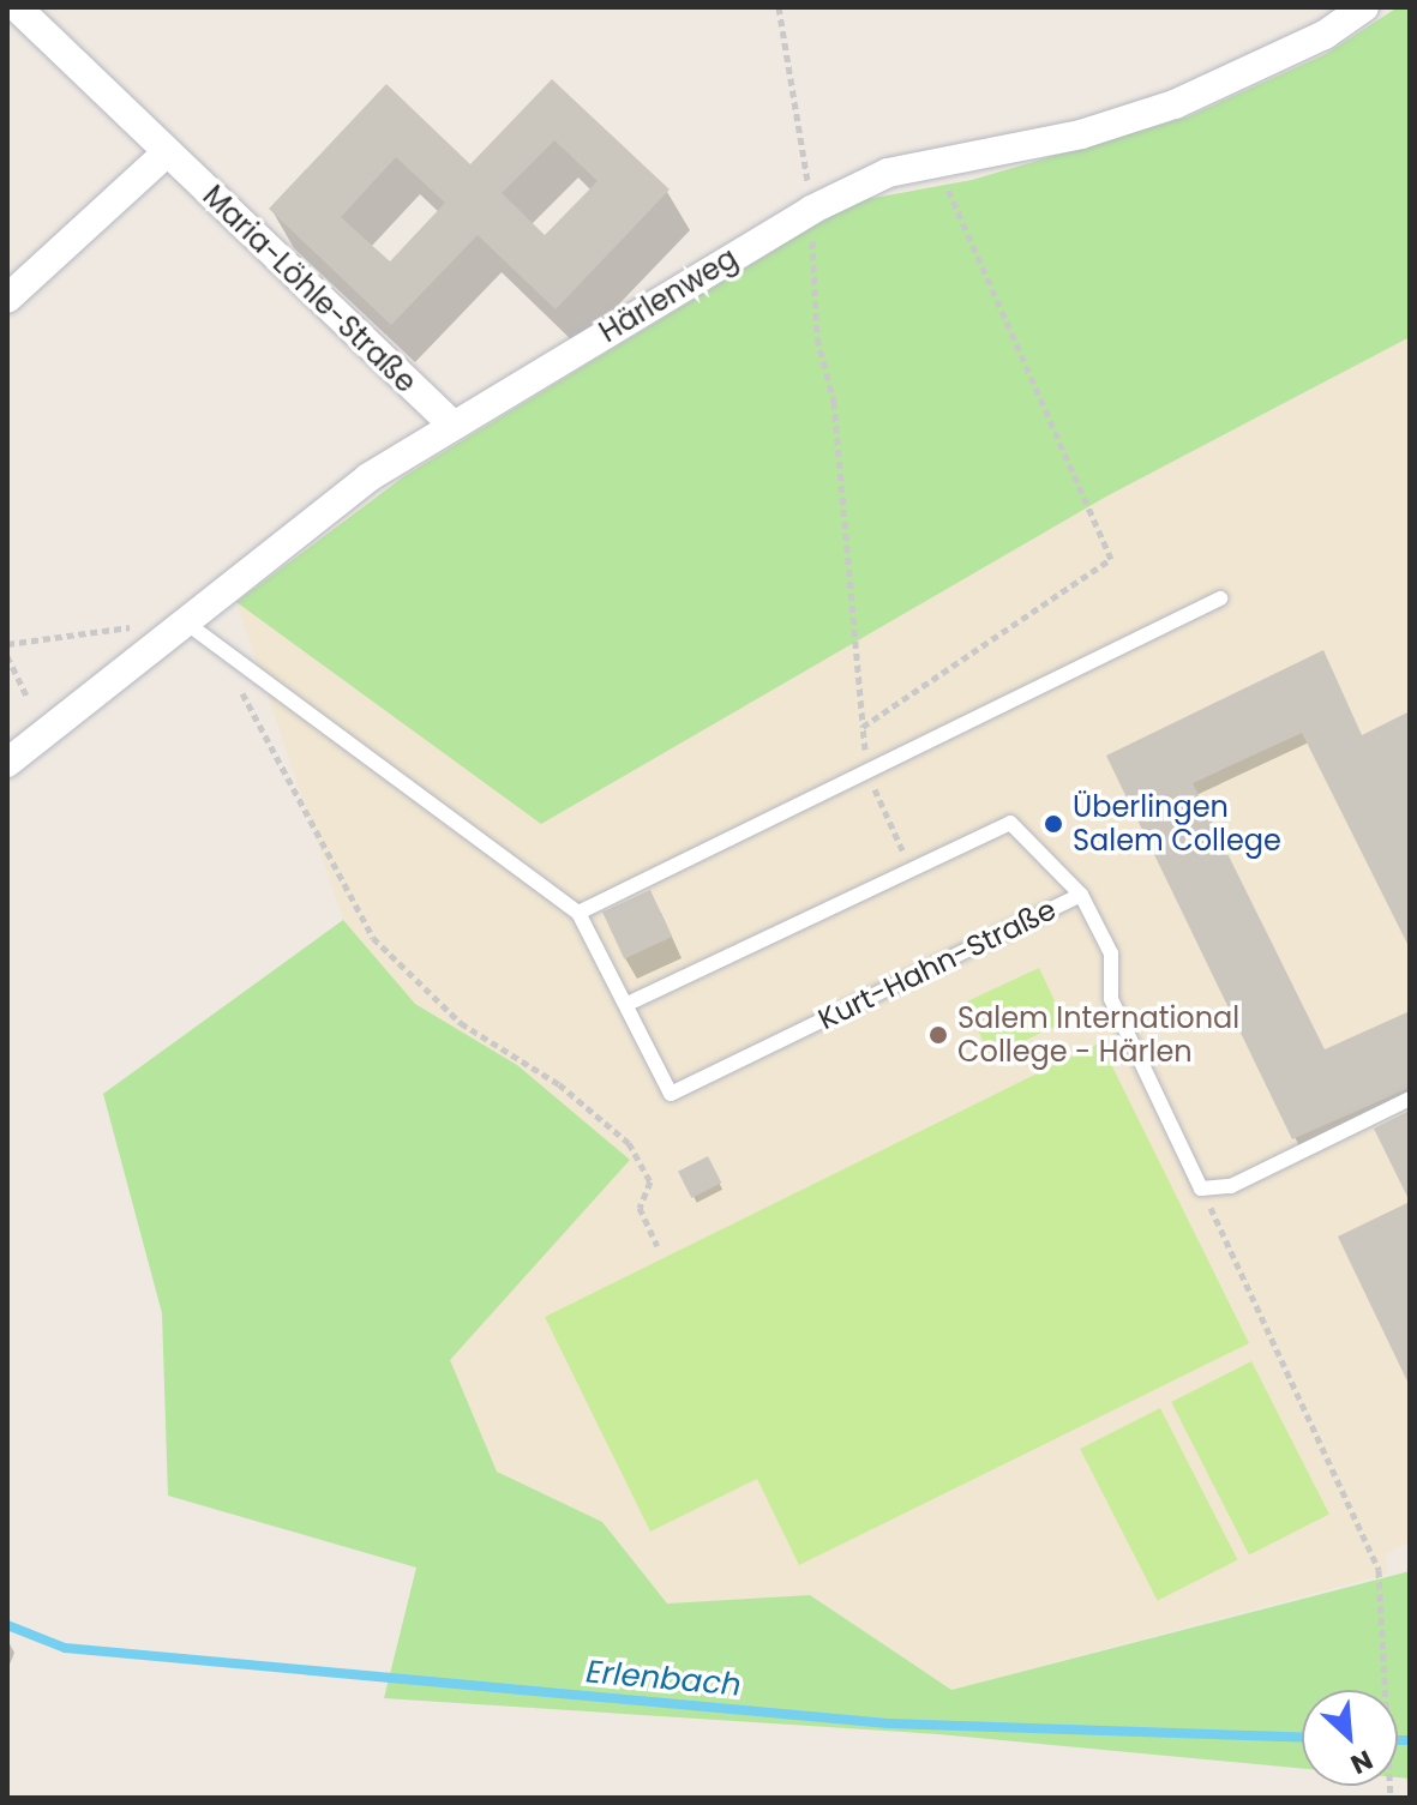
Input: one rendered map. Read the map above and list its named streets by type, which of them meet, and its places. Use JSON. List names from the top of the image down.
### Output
{
  "streets": {
    "street": ["Maria-Löhle-Straße", "Härlenweg"],
    "lane": ["Kurt-Hahn-Straße"]
  },
  "crossings": [
    ["Maria-Löhle-Straße", "Härlenweg"],
    ["Härlenweg", "Kurt-Hahn-Straße"]
  ],
  "water": ["Erlenbach"],
  "places": ["Überlingen Salem College", "Salem International College - Härlen"],
  "north": "bottom right"
}
